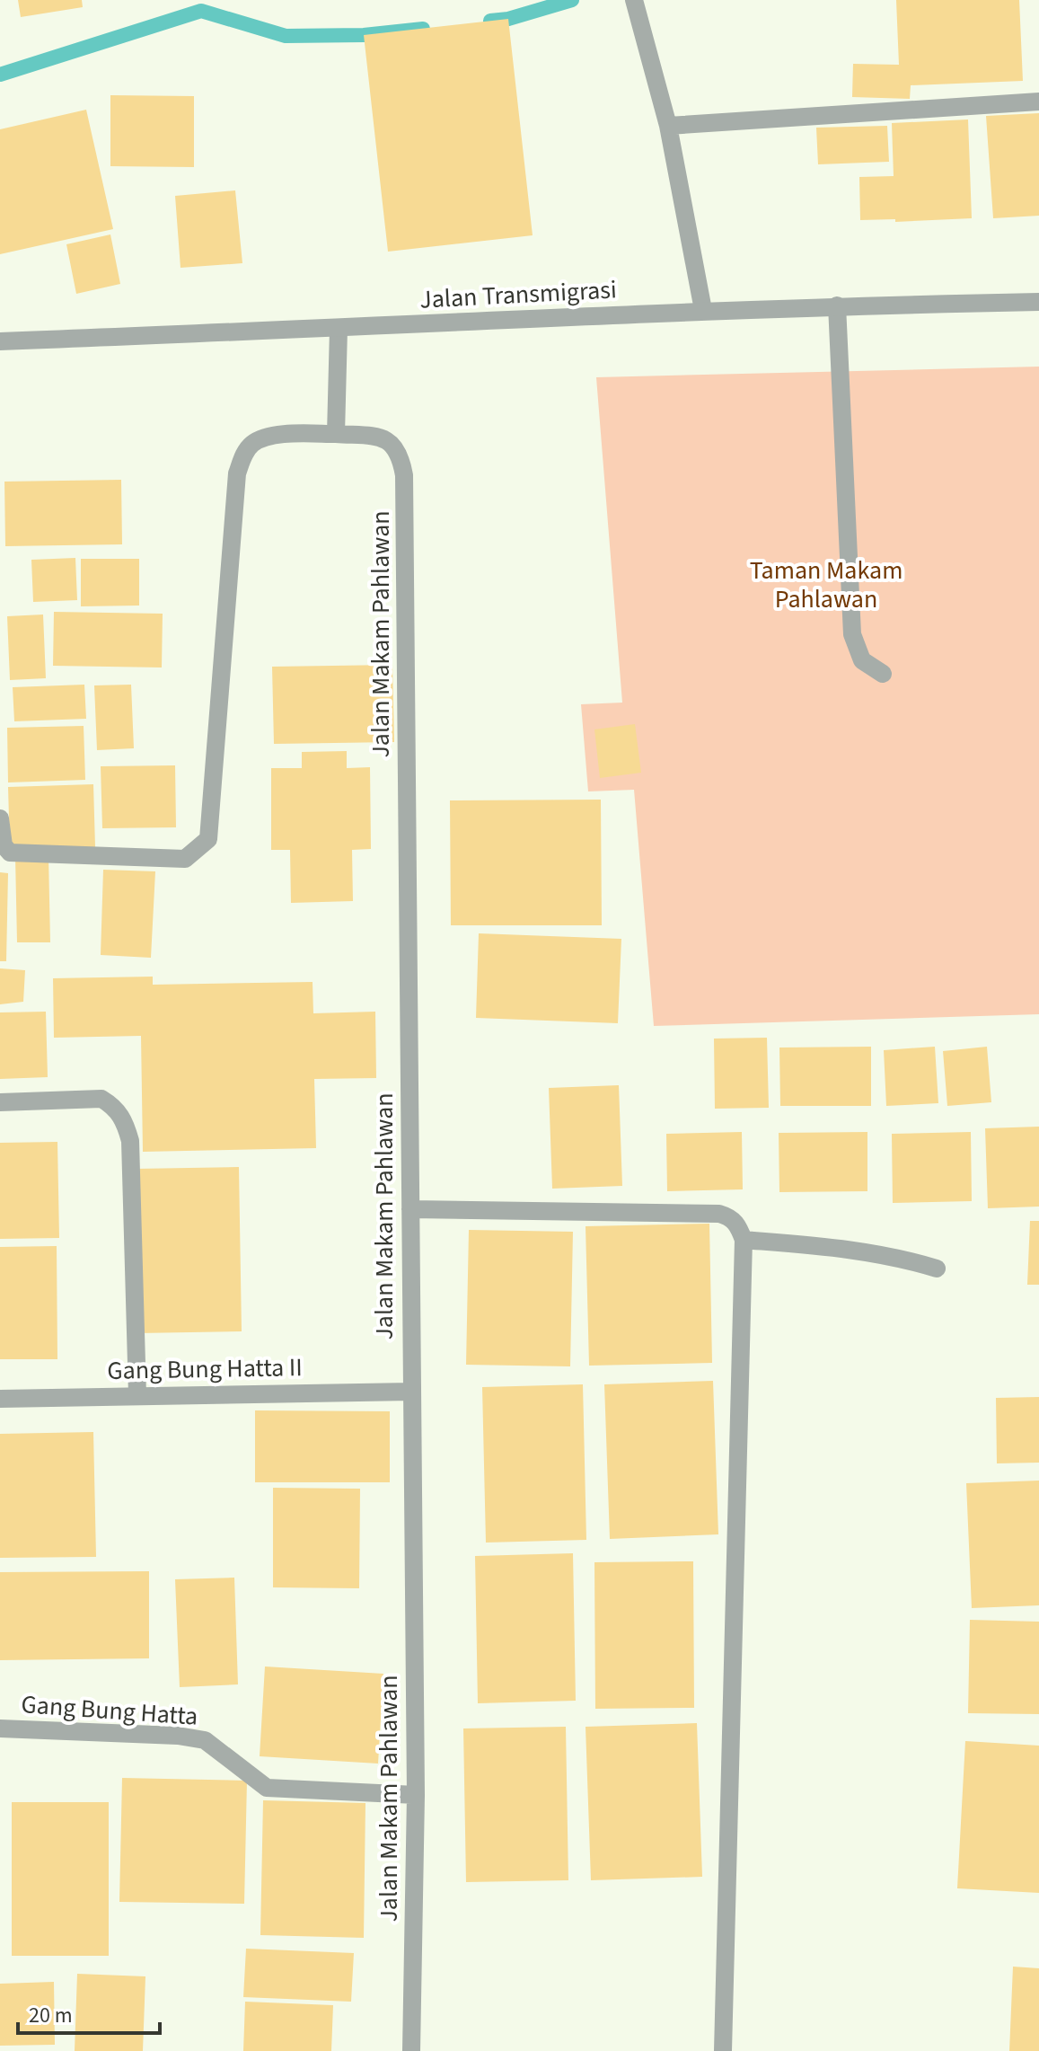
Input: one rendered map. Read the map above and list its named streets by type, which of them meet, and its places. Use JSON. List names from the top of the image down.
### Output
{
  "streets": {
    "street": [
      "Jalan Transmigrasi",
      "Jalan Makam Pahlawan",
      "Gang Bung Hatta II",
      "Gang Bung Hatta"
    ]
  },
  "crossings": [
    ["Jalan Makam Pahlawan", "Gang Bung Hatta II"],
    ["Jalan Makam Pahlawan", "Gang Bung Hatta"]
  ],
  "parks": ["Taman Makam Pahlawan"],
  "scale_bar": "20 m"
}
